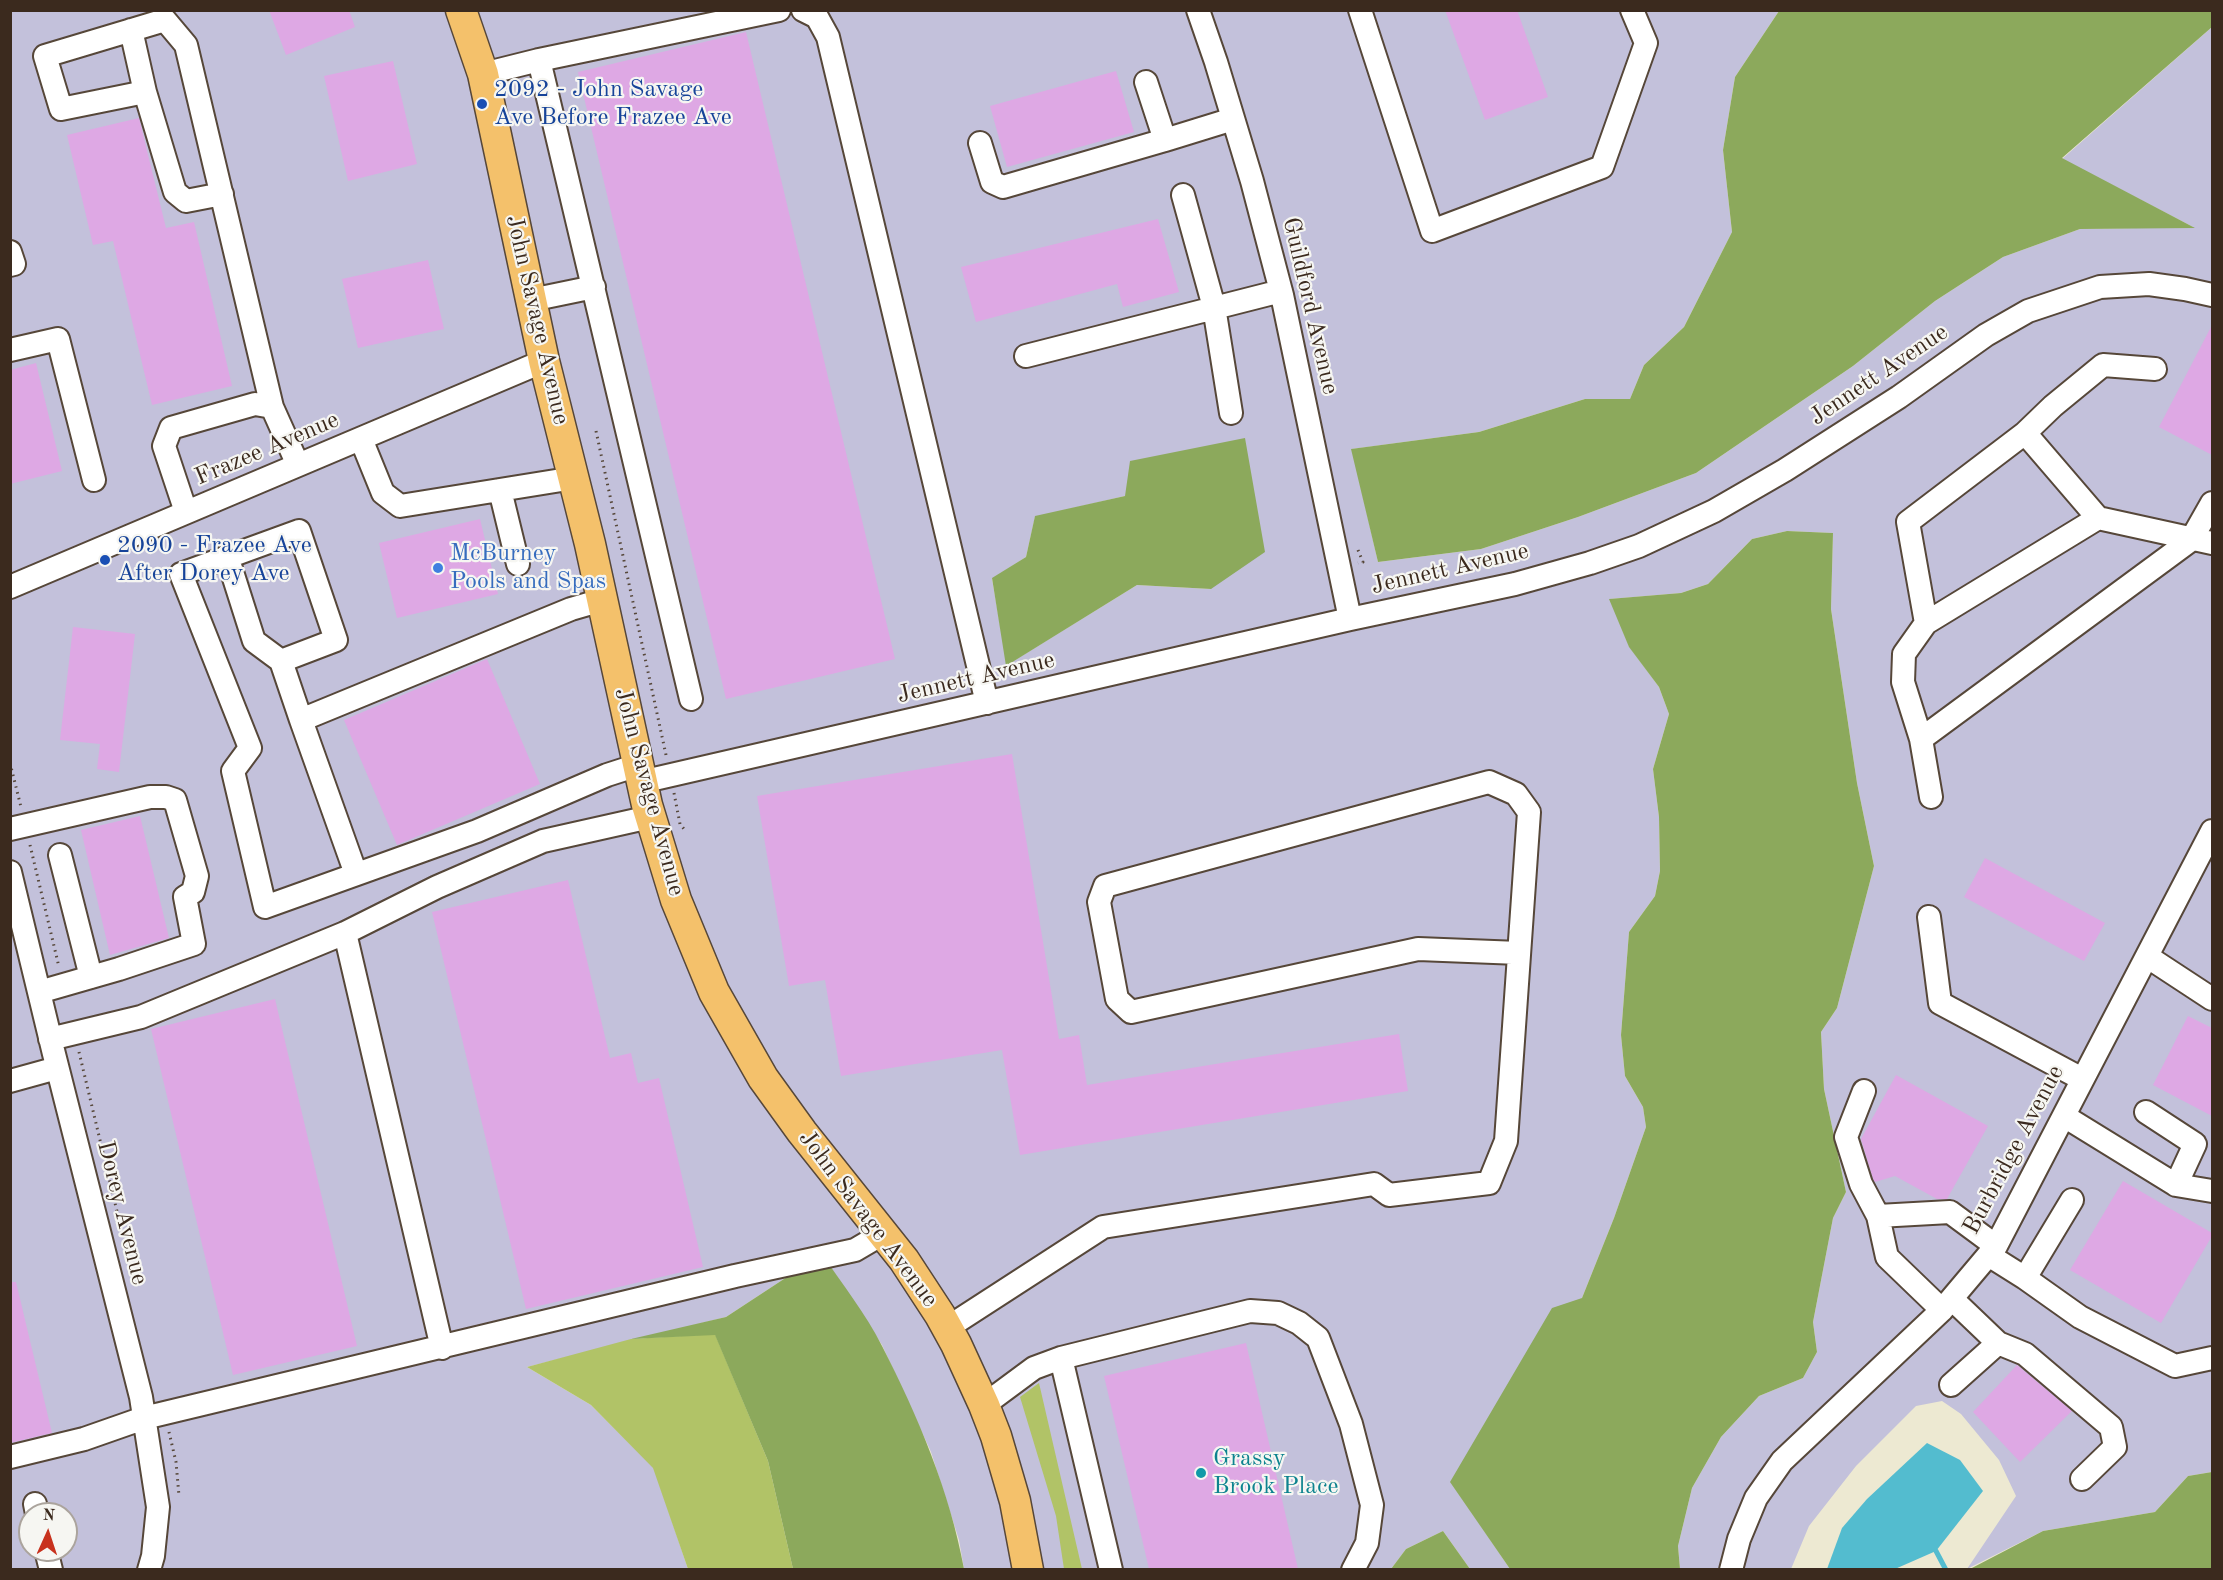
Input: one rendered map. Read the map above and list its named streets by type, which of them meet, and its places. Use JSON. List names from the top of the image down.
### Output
{
  "streets": {
    "main road": ["John Savage Avenue"],
    "street": [
      "Guildford Avenue",
      "Jennett Avenue",
      "Frazee Avenue",
      "Burbridge Avenue",
      "Dorey Avenue"
    ]
  },
  "crossings": [
    ["Guildford Avenue", "Jennett Avenue"],
    ["John Savage Avenue", "Jennett Avenue"],
    ["John Savage Avenue", "Frazee Avenue"]
  ],
  "places": [
    "2092 - John Savage Ave Before Frazee Ave",
    "2090 - Frazee Ave After Dorey Ave",
    "McBurney Pools and Spas",
    "Grassy Brook Place"
  ],
  "north": "top"
}
